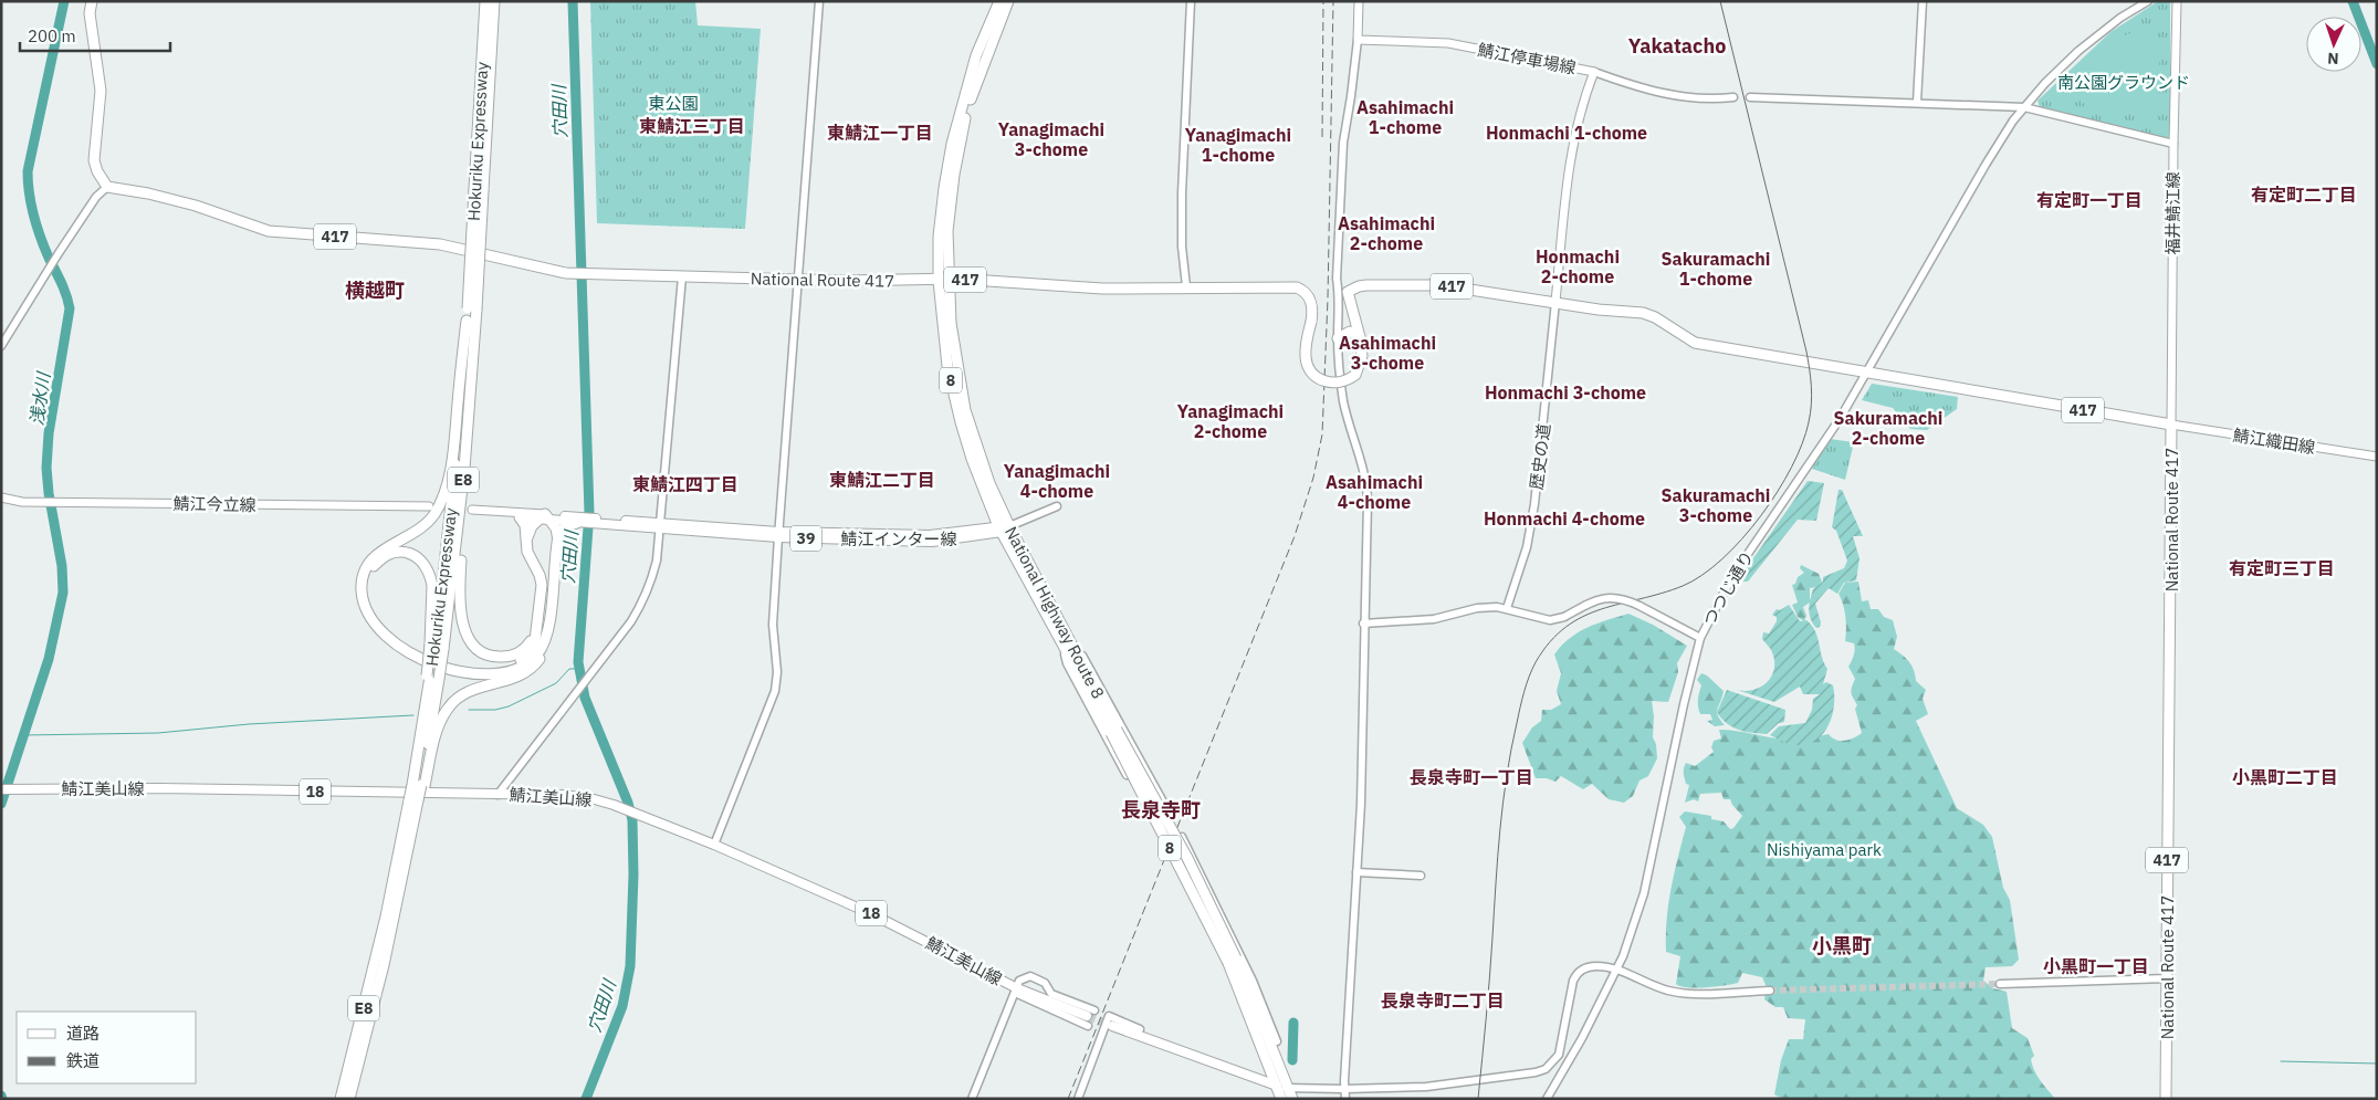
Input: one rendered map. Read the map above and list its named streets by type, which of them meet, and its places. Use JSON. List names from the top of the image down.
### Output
{
  "streets": {
    "highway": [
      "Hokuriku Expressway",
      "417",
      "National Route 417",
      "8",
      "E8",
      "National Highway Route 8"
    ],
    "main road": [
      "鯖江停車場線",
      "福井鯖江線",
      "鯖江織田線",
      "鯖江今立線",
      "39",
      "鯖江インター線",
      "鯖江美山線",
      "18"
    ],
    "street": ["歴史の道", "つつじ通り"]
  },
  "crossings": [
    ["鯖江停車場線", "National Route 417"],
    ["鯖江停車場線", "歴史の道"],
    ["福井鯖江線", "National Route 417"],
    ["福井鯖江線", "鯖江織田線"],
    ["National Route 417", "鯖江織田線"],
    ["National Route 417", "歴史の道"],
    ["National Route 417", "つつじ通り"],
    ["National Route 417", "National Highway Route 8"],
    ["鯖江インター線", "National Highway Route 8"]
  ],
  "districts": [
    "Yakatacho",
    "Asahimachi 1-chome",
    "東鯖江三丁目",
    "Yanagimachi 3-chome",
    "東鯖江一丁目",
    "Honmachi 1-chome",
    "Yanagimachi 1-chome",
    "有定町二丁目",
    "有定町一丁目",
    "Asahimachi 2-chome",
    "Honmachi 2-chome",
    "Sakuramachi 1-chome",
    "横越町",
    "Asahimachi 3-chome",
    "Honmachi 3-chome",
    "Yanagimachi 2-chome",
    "Sakuramachi 2-chome",
    "Yanagimachi 4-chome",
    "東鯖江二丁目",
    "Asahimachi 4-chome",
    "東鯖江四丁目",
    "Sakuramachi 3-chome",
    "Honmachi 4-chome",
    "有定町三丁目",
    "長泉寺町一丁目",
    "小黒町二丁目",
    "長泉寺町",
    "小黒町",
    "小黒町一丁目",
    "長泉寺町二丁目"
  ],
  "water": ["穴田川", "浅水川"],
  "parks": ["南公園グラウンド", "東公園", "Nishiyama park"],
  "legend": ["道路", "鉄道"],
  "scale_bar": "200 m",
  "north": "bottom"
}
